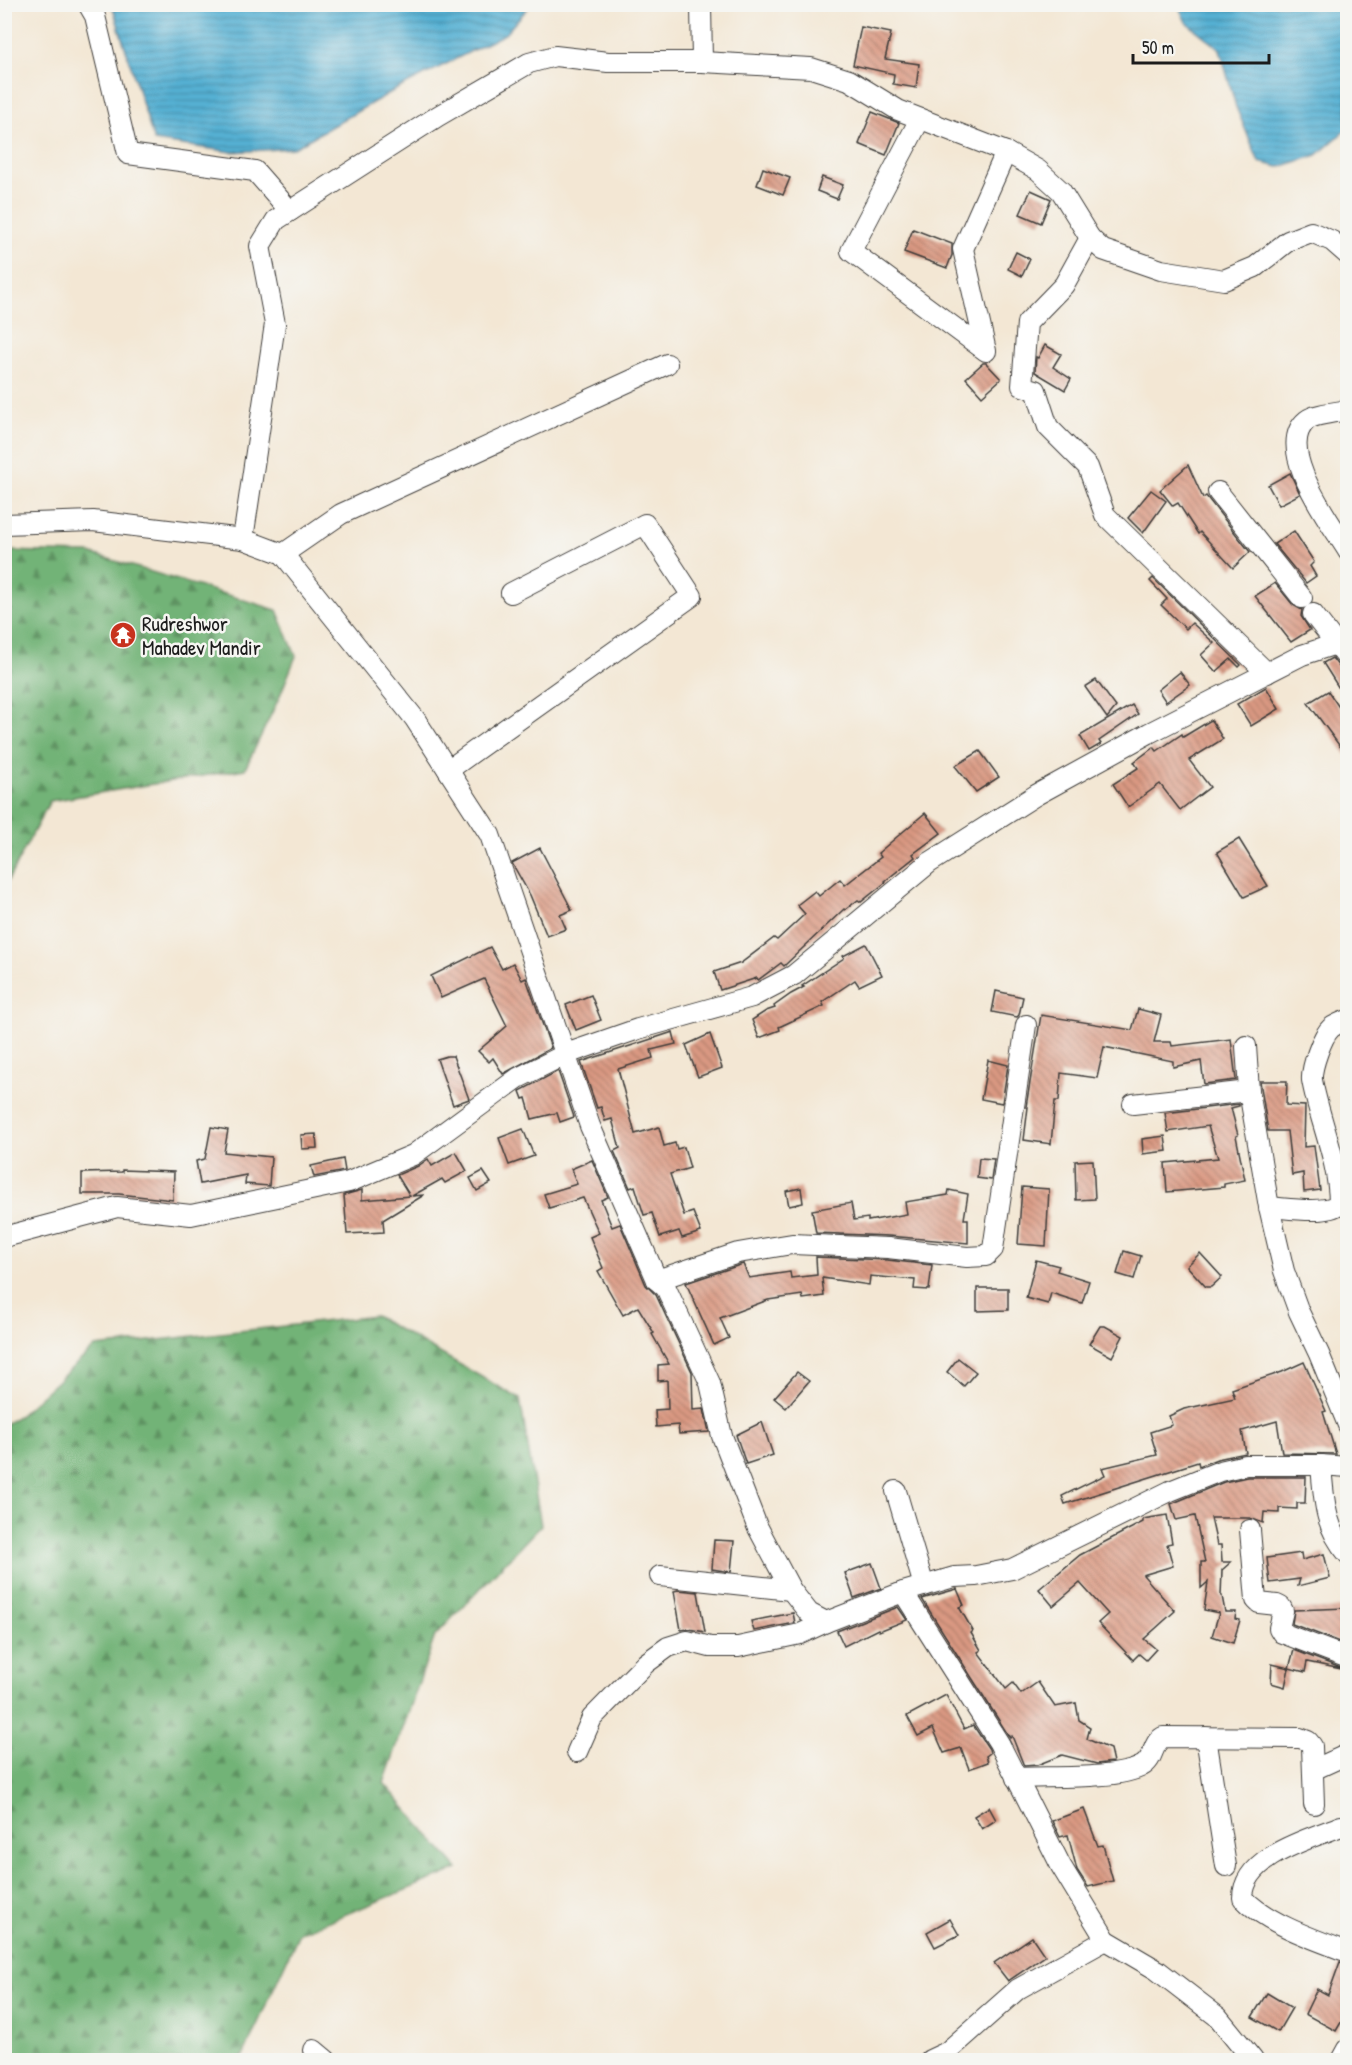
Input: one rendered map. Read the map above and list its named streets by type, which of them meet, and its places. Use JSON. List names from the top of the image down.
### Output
{
  "places": {
    "temple": ["Rudreshwor Mahadev Mandir"]
  },
  "scale_bar": "50 m"
}
